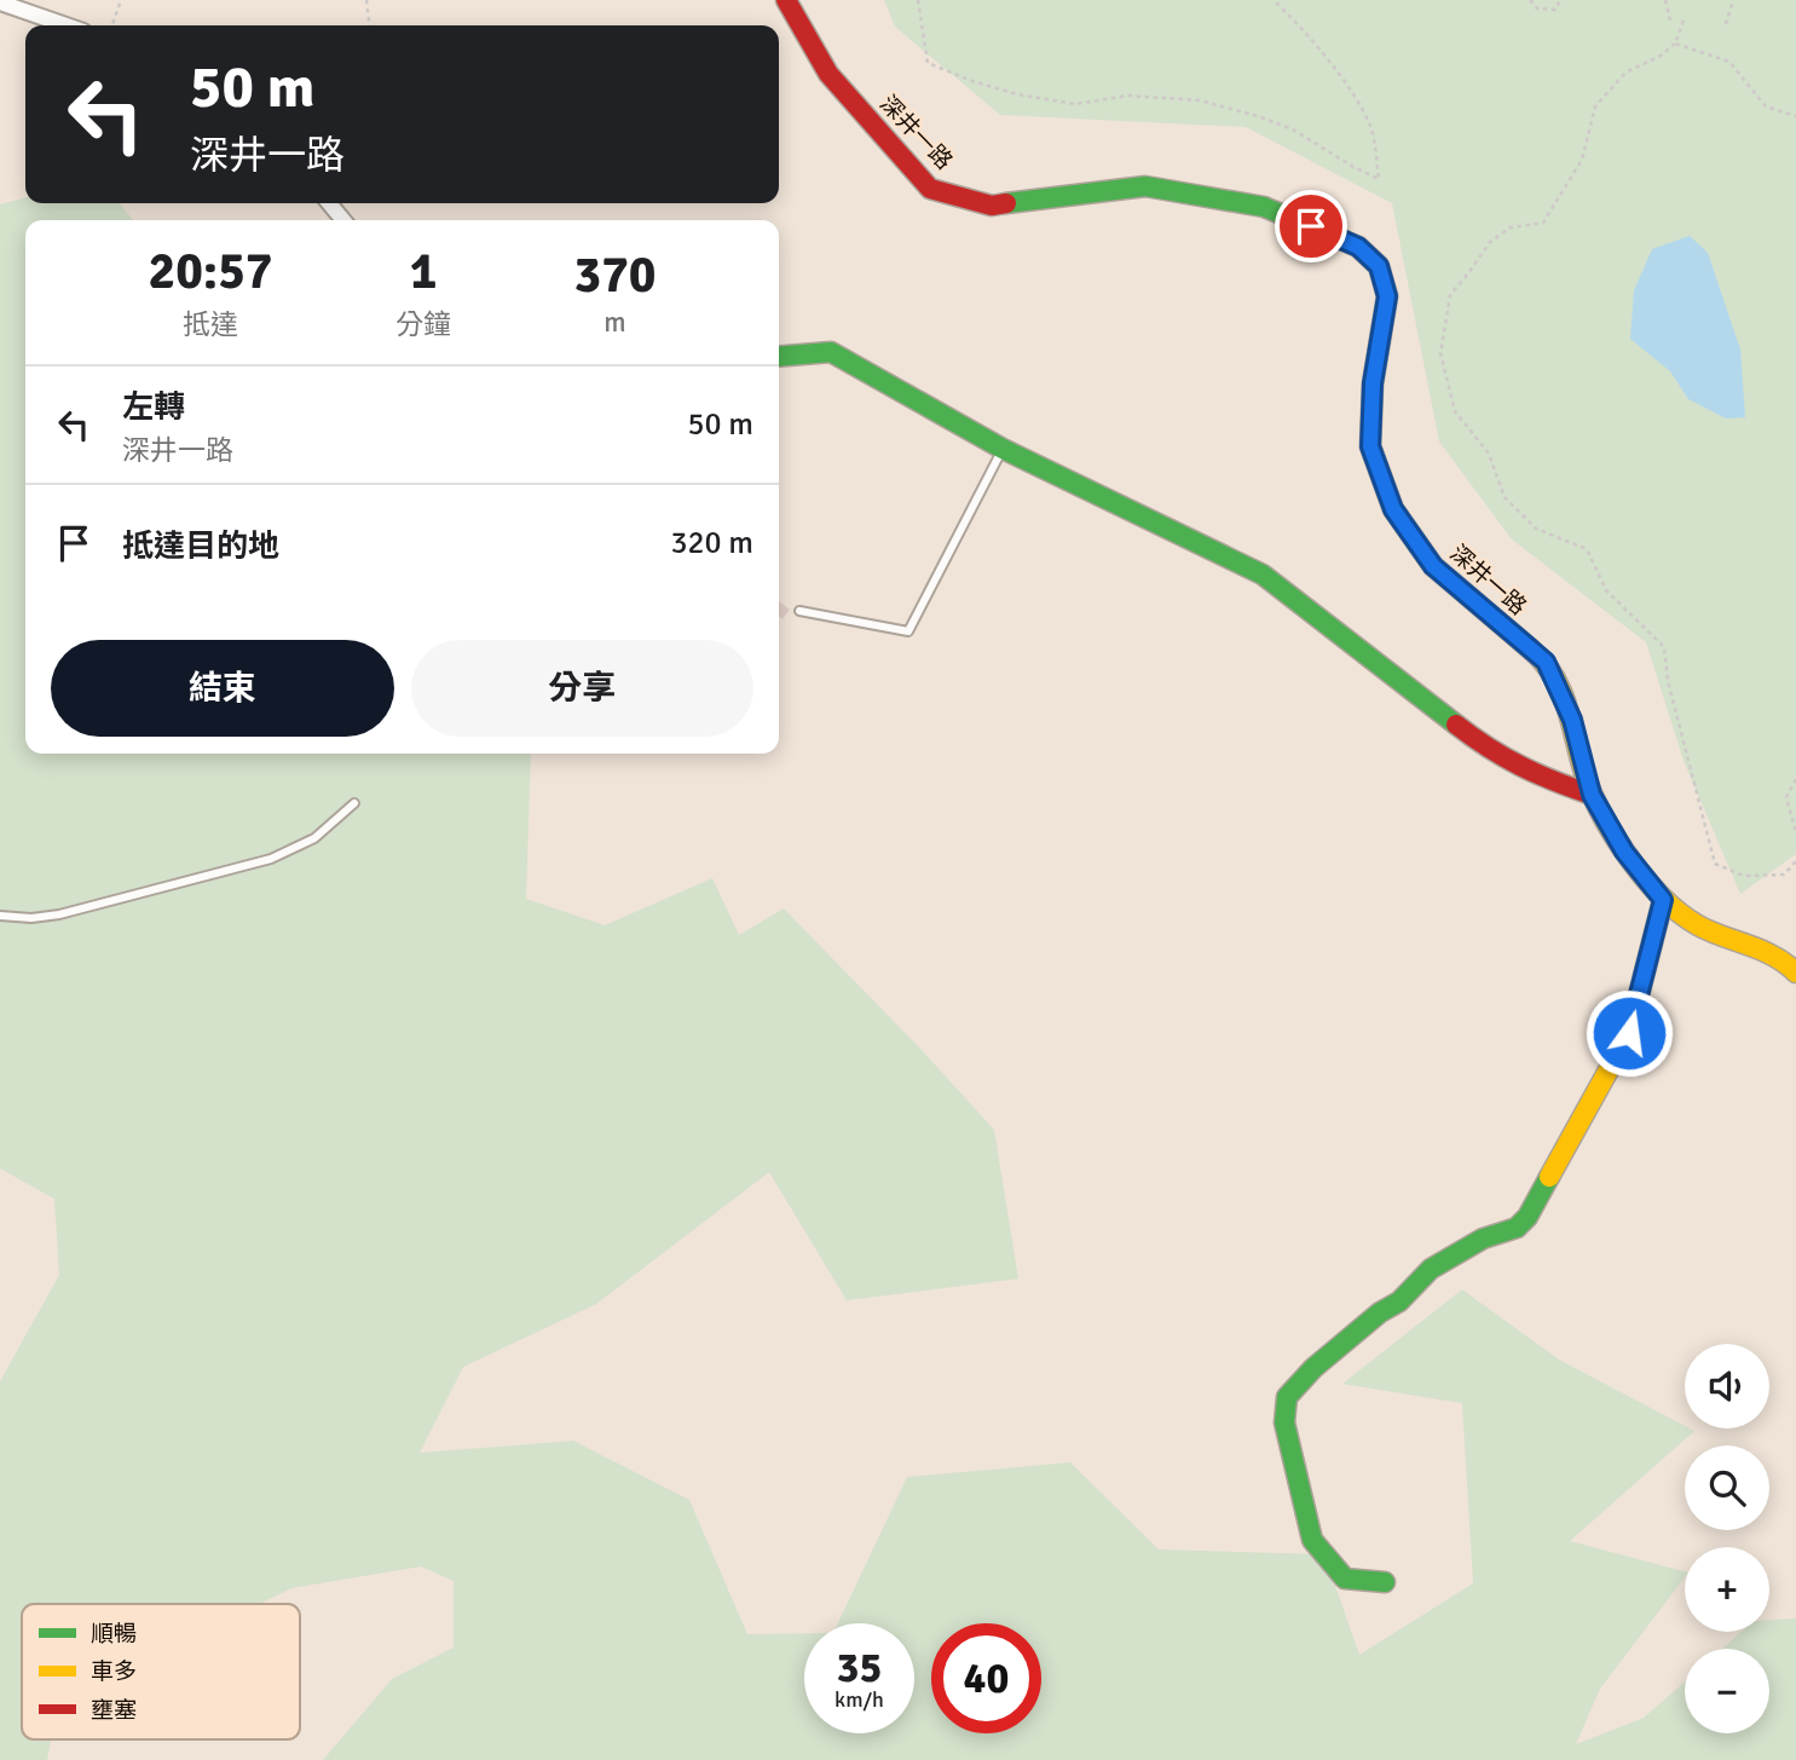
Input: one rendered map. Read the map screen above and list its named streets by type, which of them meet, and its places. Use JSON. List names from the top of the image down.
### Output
{
  "streets": {
    "street": ["深井一路"]
  },
  "legend": ["順暢", "車多", "壅塞"],
  "page": {
    "turn": ["50 m", "深井一路"],
    "eta": [
      "20:57",
      "抵達",
      "1",
      "分鐘",
      "370",
      "m"
    ],
    "list": [
      {
        "name": "左轉",
        "note": "深井一路",
        "value": "50 m"
      },
      {
        "name": "抵達目的地",
        "value": "320 m"
      }
    ],
    "buttons": ["結束", "分享"],
    "map_buttons": ["+", "−"],
    "speed": "35 km/h",
    "limit": "40"
  }
}
